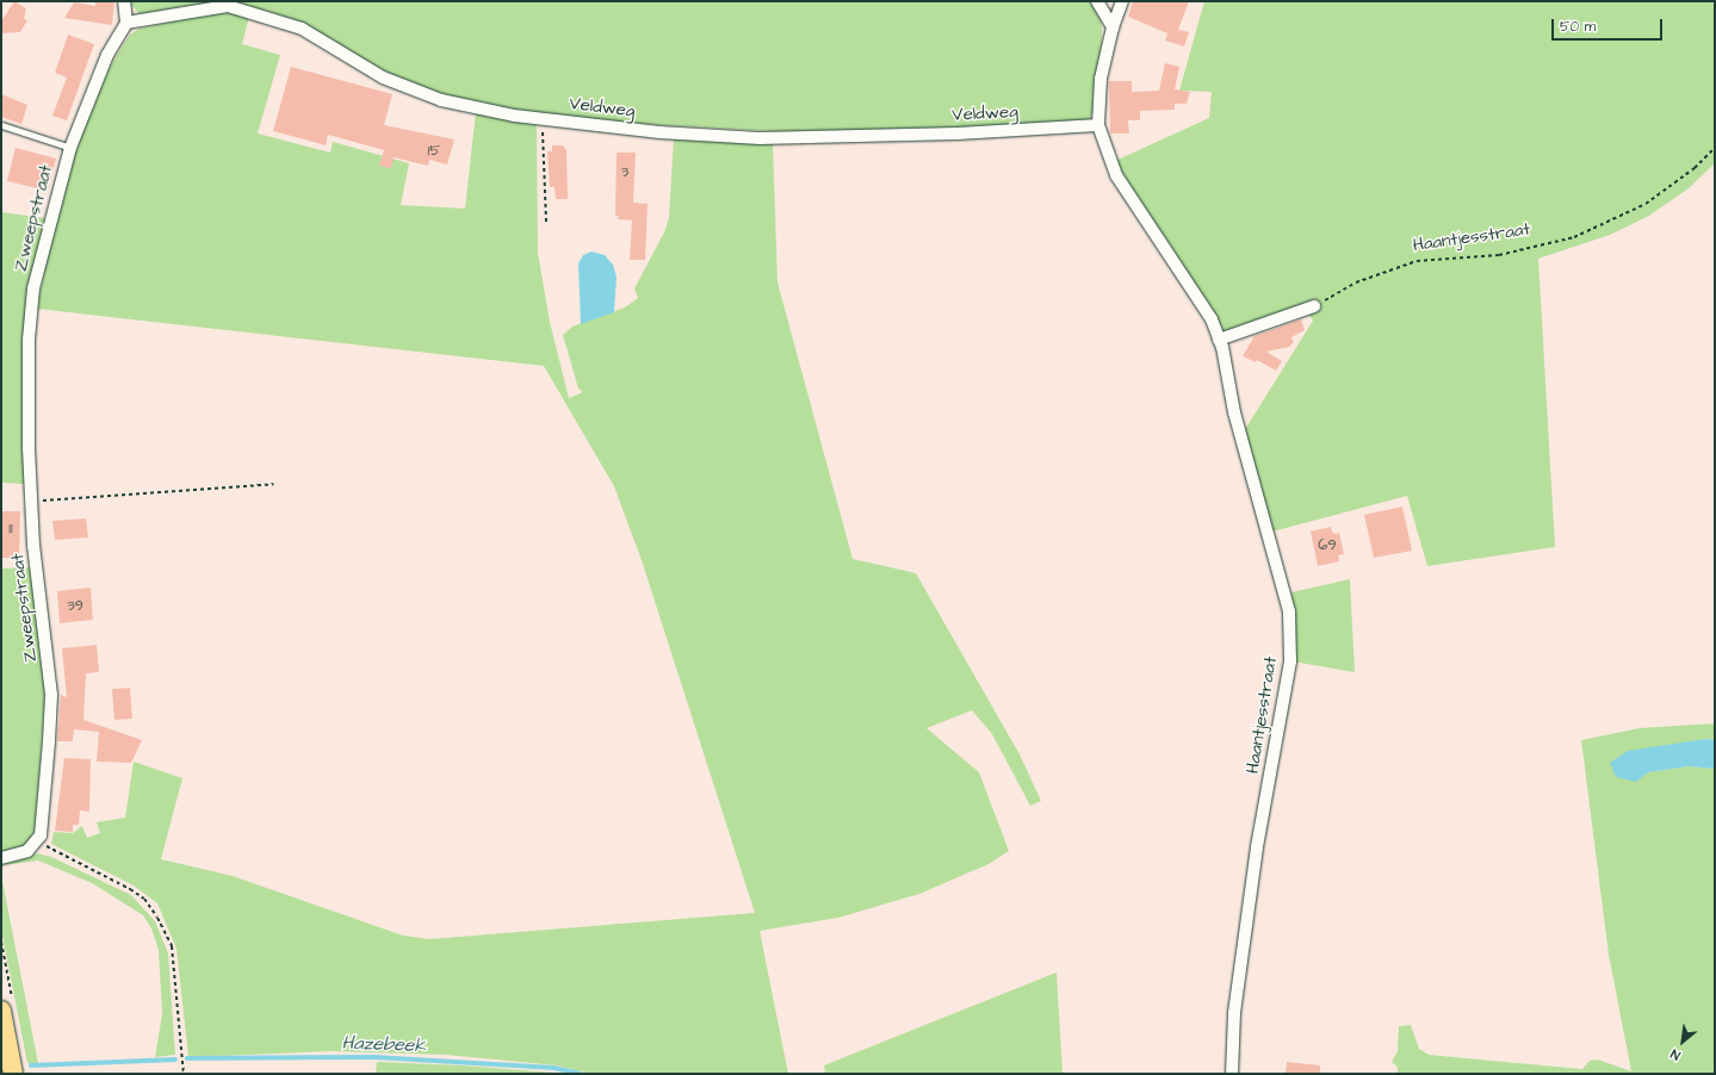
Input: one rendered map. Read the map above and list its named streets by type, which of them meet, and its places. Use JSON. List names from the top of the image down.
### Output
{
  "streets": {
    "street": ["Veldweg", "Zweepstraat", "Haantjesstraat"]
  },
  "crossings": [
    ["Veldweg", "Zweepstraat"],
    ["Veldweg", "Haantjesstraat"]
  ],
  "water": ["Hazebeek"],
  "house_numbers": [
    "15",
    "3",
    "11",
    "69",
    "39"
  ],
  "scale_bar": "50 m",
  "north": "bottom left"
}
